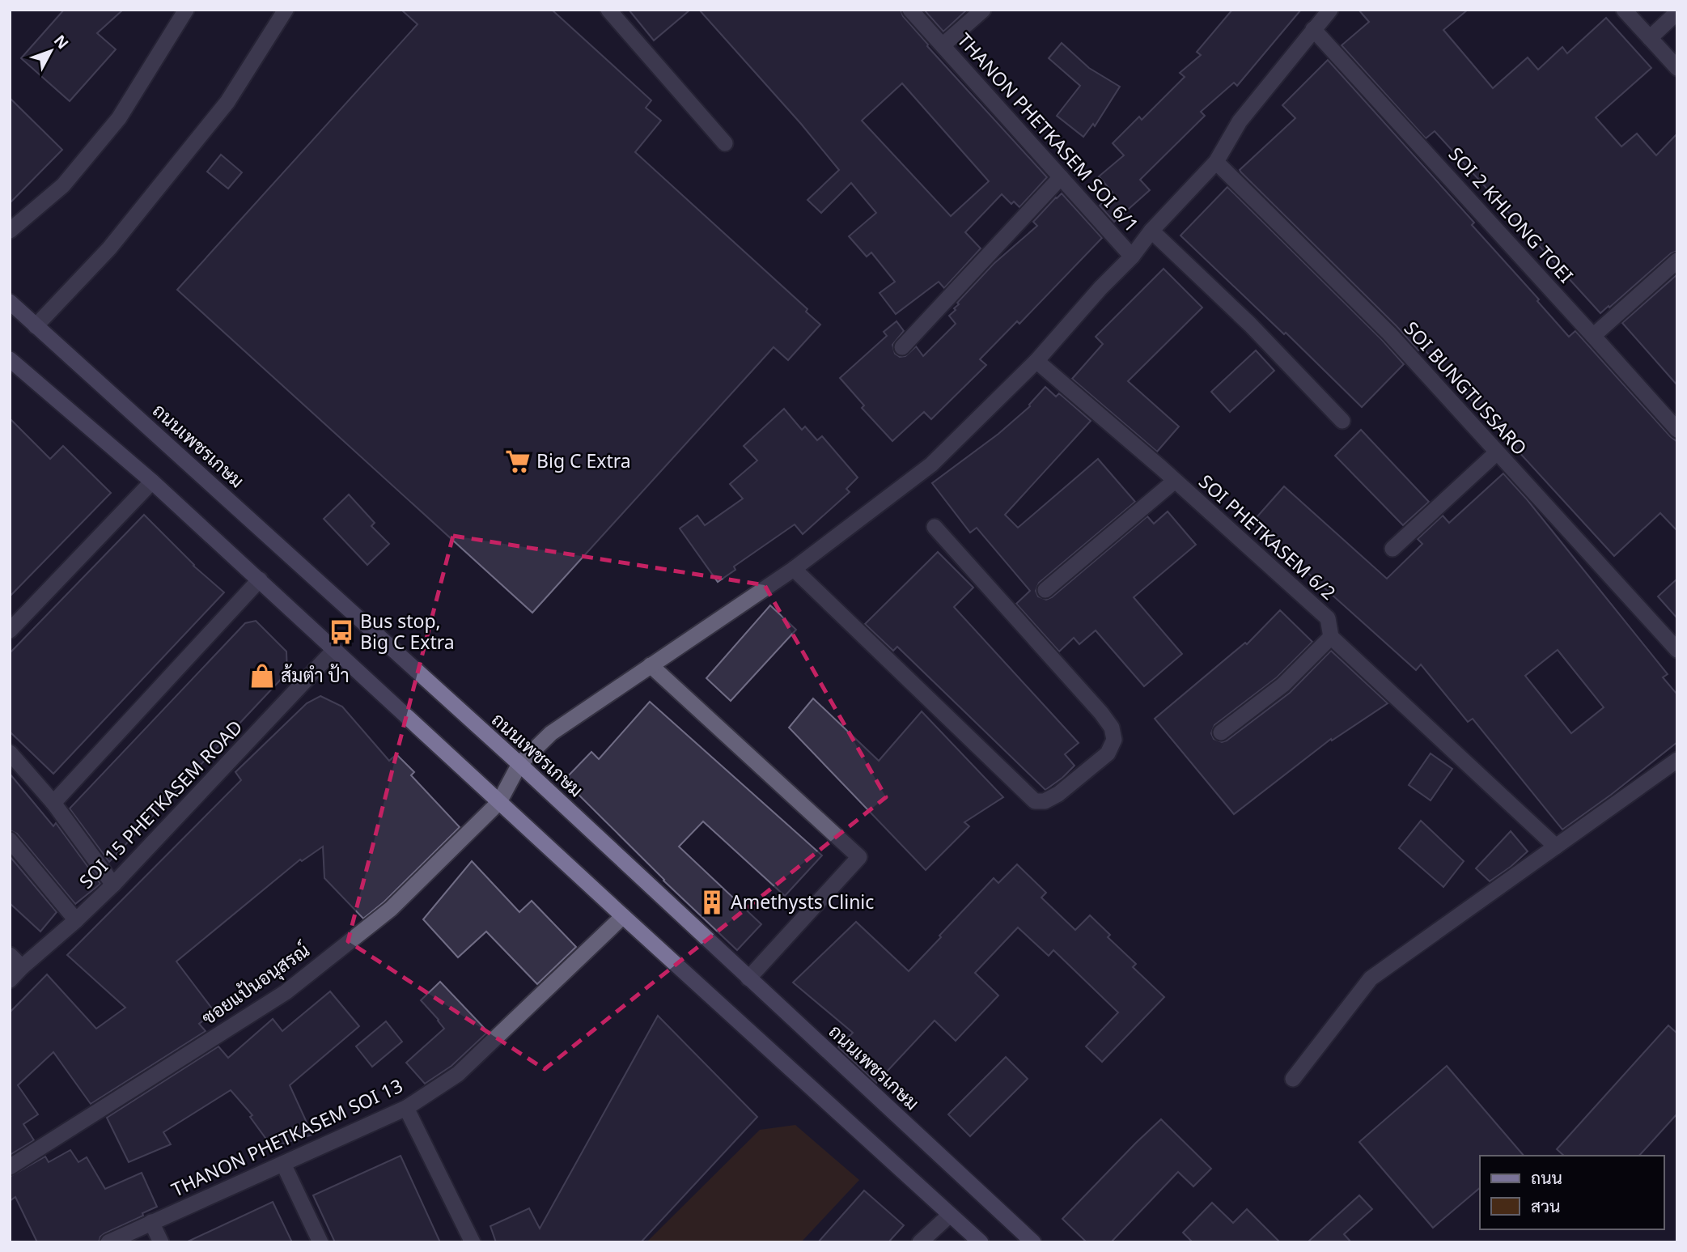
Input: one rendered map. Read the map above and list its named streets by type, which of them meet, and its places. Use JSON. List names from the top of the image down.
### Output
{
  "streets": {
    "main road": ["ถนนเพชรเกษม"],
    "street": [
      "THANON PHETKASEM SOI 6/1",
      "SOI 2 KHLONG TOEI",
      "SOI BUNGTUSSARO",
      "SOI PHETKASEM 6/2",
      "SOI 15 PHETKASEM ROAD",
      "ซอยแป้นอนุสรณ์",
      "THANON PHETKASEM SOI 13"
    ]
  },
  "crossings": [
    ["THANON PHETKASEM SOI 6/1", "ซอยแป้นอนุสรณ์"],
    ["SOI 2 KHLONG TOEI", "ซอยแป้นอนุสรณ์"],
    ["SOI BUNGTUSSARO", "ซอยแป้นอนุสรณ์"],
    ["ถนนเพชรเกษม", "ซอยแป้นอนุสรณ์"],
    ["SOI PHETKASEM 6/2", "ซอยแป้นอนุสรณ์"]
  ],
  "places": {
    "supermarket": ["Big C Extra"],
    "bus stop": ["Bus stop, Big C Extra"],
    "shop": ["ส้มตำ ป้า"],
    "building": ["Amethysts Clinic"]
  },
  "legend": ["ถนน", "สวน"],
  "north": "top right"
}
